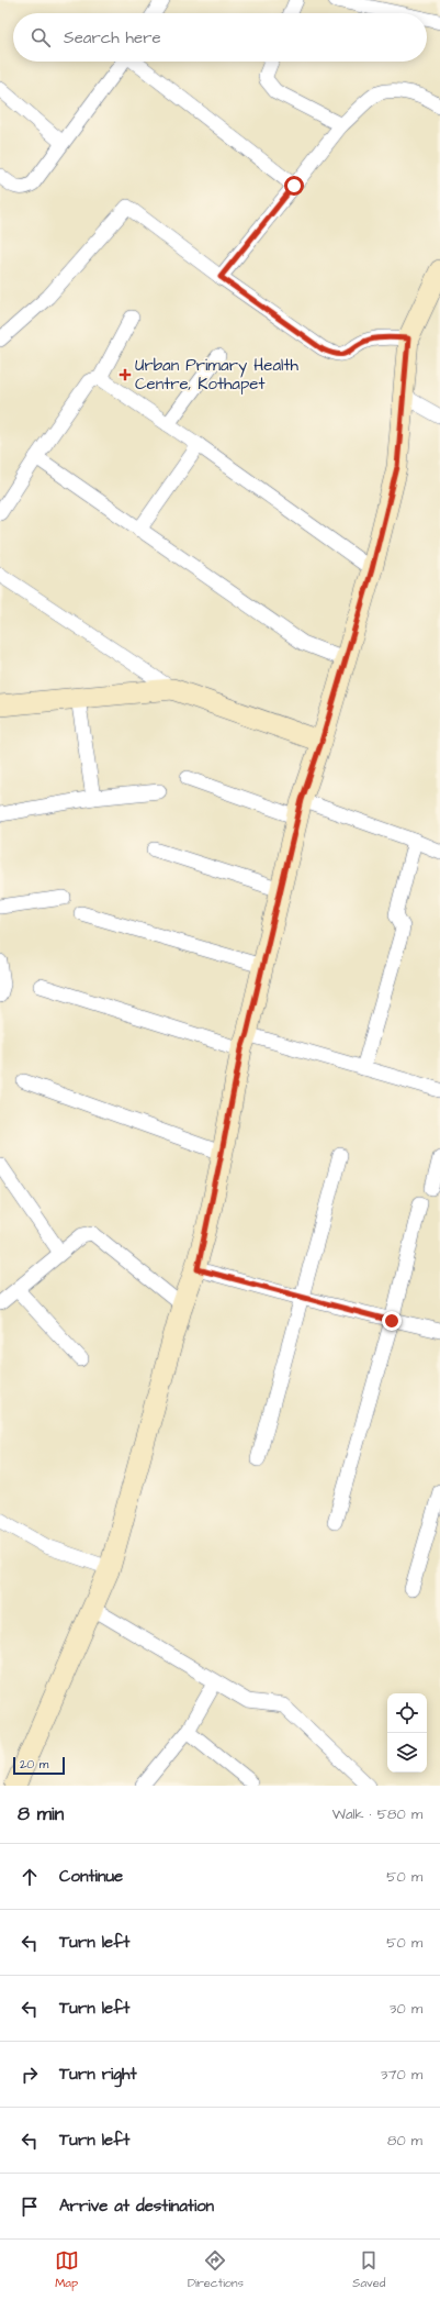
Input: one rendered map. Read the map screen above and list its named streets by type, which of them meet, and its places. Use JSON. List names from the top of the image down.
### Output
{
  "places": {
    "health": ["Urban Primary Health Centre, Kothapet"]
  },
  "scale_bar": "20 m",
  "page": {
    "search": "Search here",
    "scale": "20 m",
    "heading": ["8 min", "Walk · 580 m"],
    "list": [
      ["Continue", "50 m"],
      ["Turn left", "50 m"],
      ["Turn left", "30 m"],
      ["Turn right", "370 m"],
      ["Turn left", "80 m"],
      "Arrive at destination"
    ],
    "nav": ["Map", "Directions", "Saved"]
  }
}
